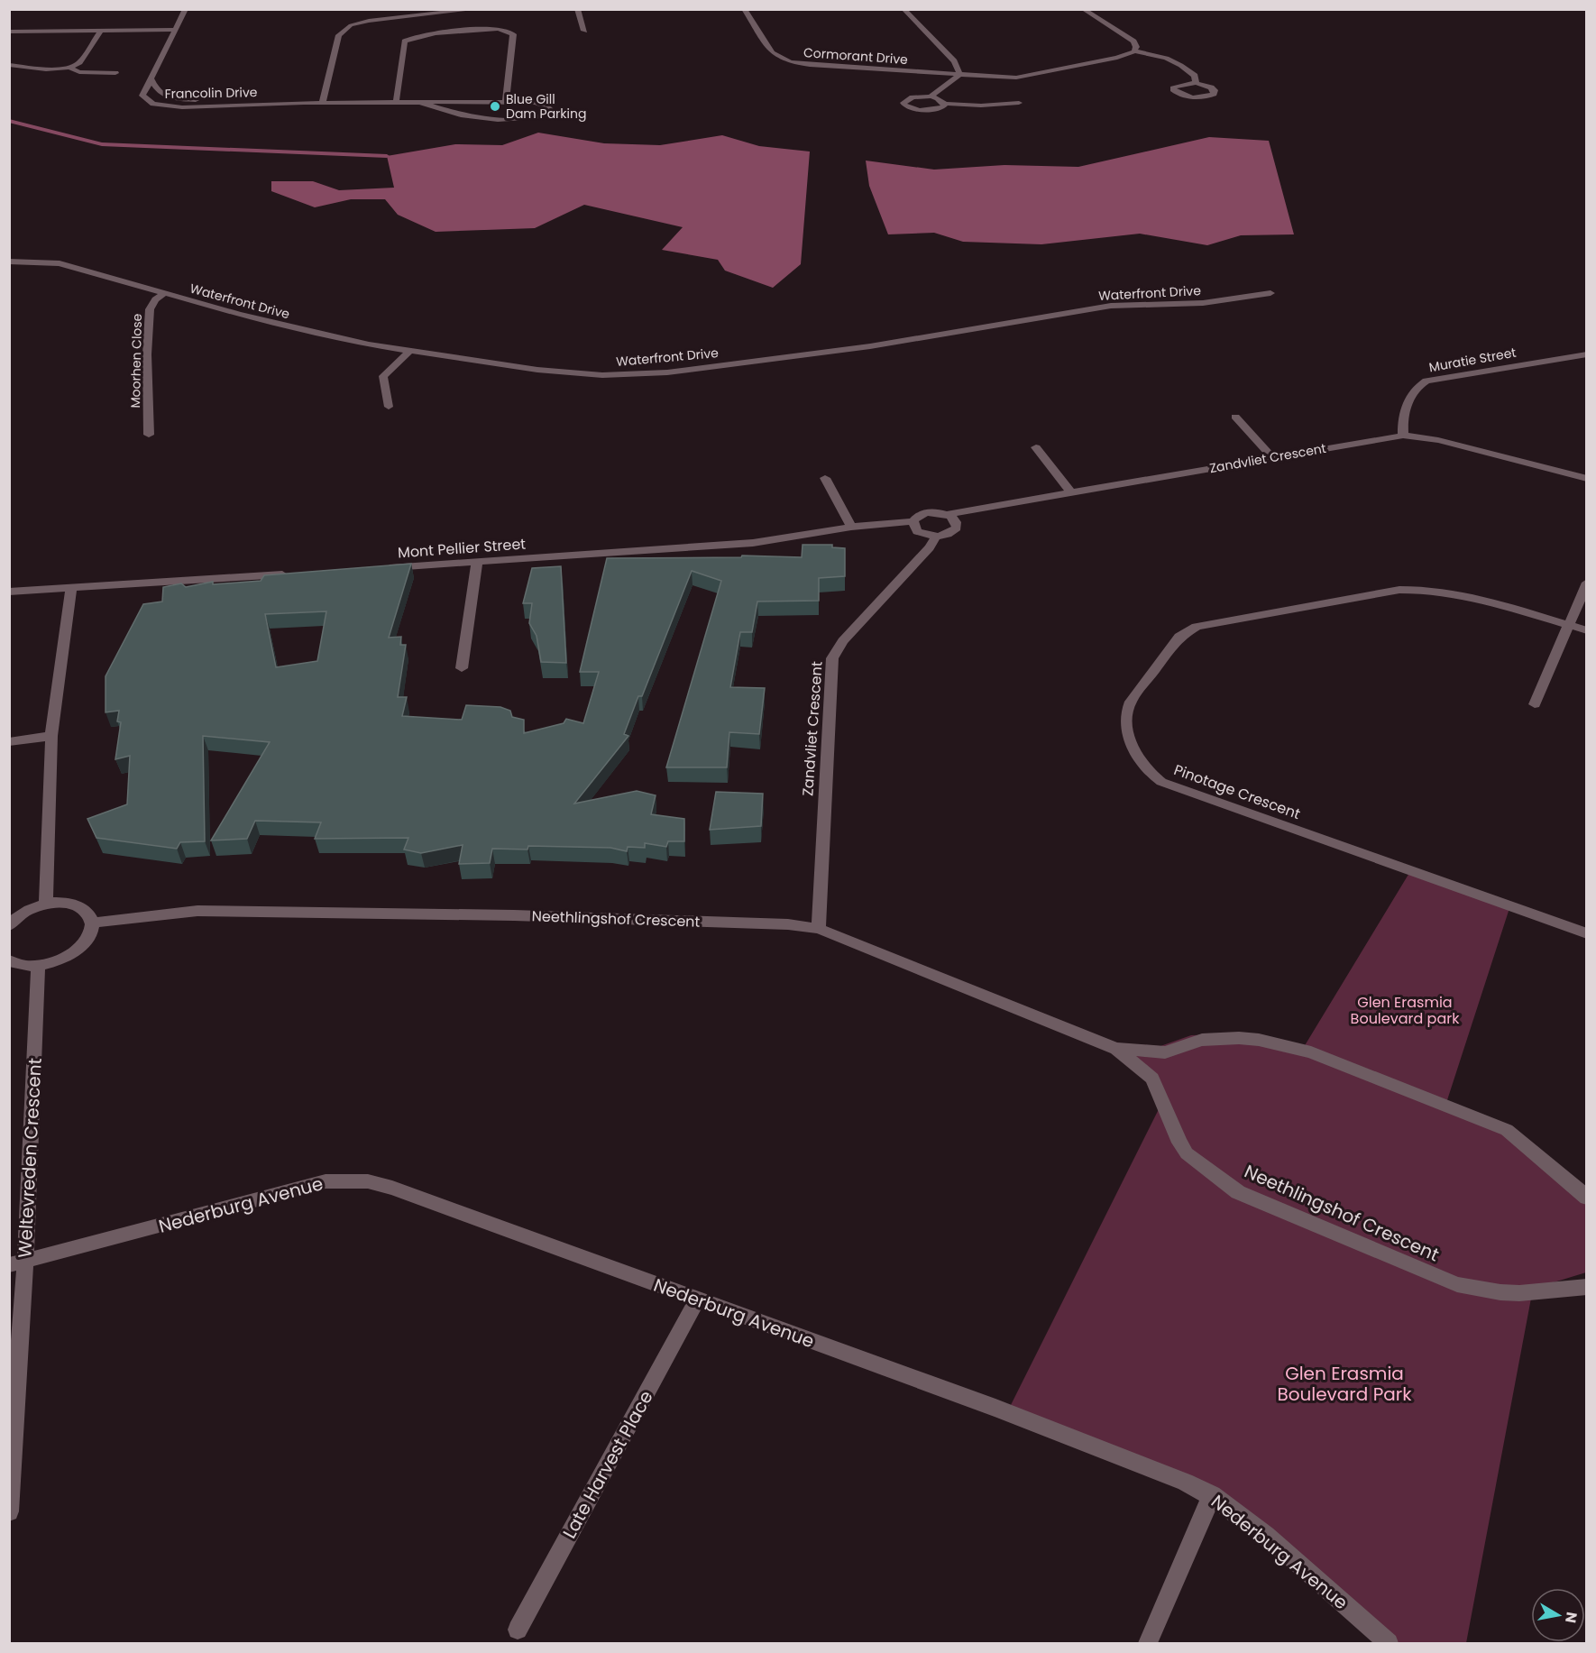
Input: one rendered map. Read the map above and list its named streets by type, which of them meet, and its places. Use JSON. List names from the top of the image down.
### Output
{
  "streets": {
    "street": [
      "Cormorant Drive",
      "Francolin Drive",
      "Waterfront Drive",
      "Muratie Street",
      "Moorhen Close",
      "Zandvliet Crescent",
      "Mont Pellier Street",
      "Pinotage Crescent",
      "Neethlingshof Crescent",
      "Weltevreden Crescent",
      "Nederburg Avenue",
      "Late Harvest Place"
    ]
  },
  "crossings": [
    ["Waterfront Drive", "Moorhen Close"],
    ["Muratie Street", "Zandvliet Crescent"],
    ["Zandvliet Crescent", "Mont Pellier Street"],
    ["Zandvliet Crescent", "Neethlingshof Crescent"],
    ["Weltevreden Crescent", "Nederburg Avenue"],
    ["Nederburg Avenue", "Late Harvest Place"]
  ],
  "parks": ["Glen Erasmia Boulevard park", "Glen Erasmia Boulevard Park"],
  "places": ["Blue Gill Dam Parking"],
  "north": "right"
}
